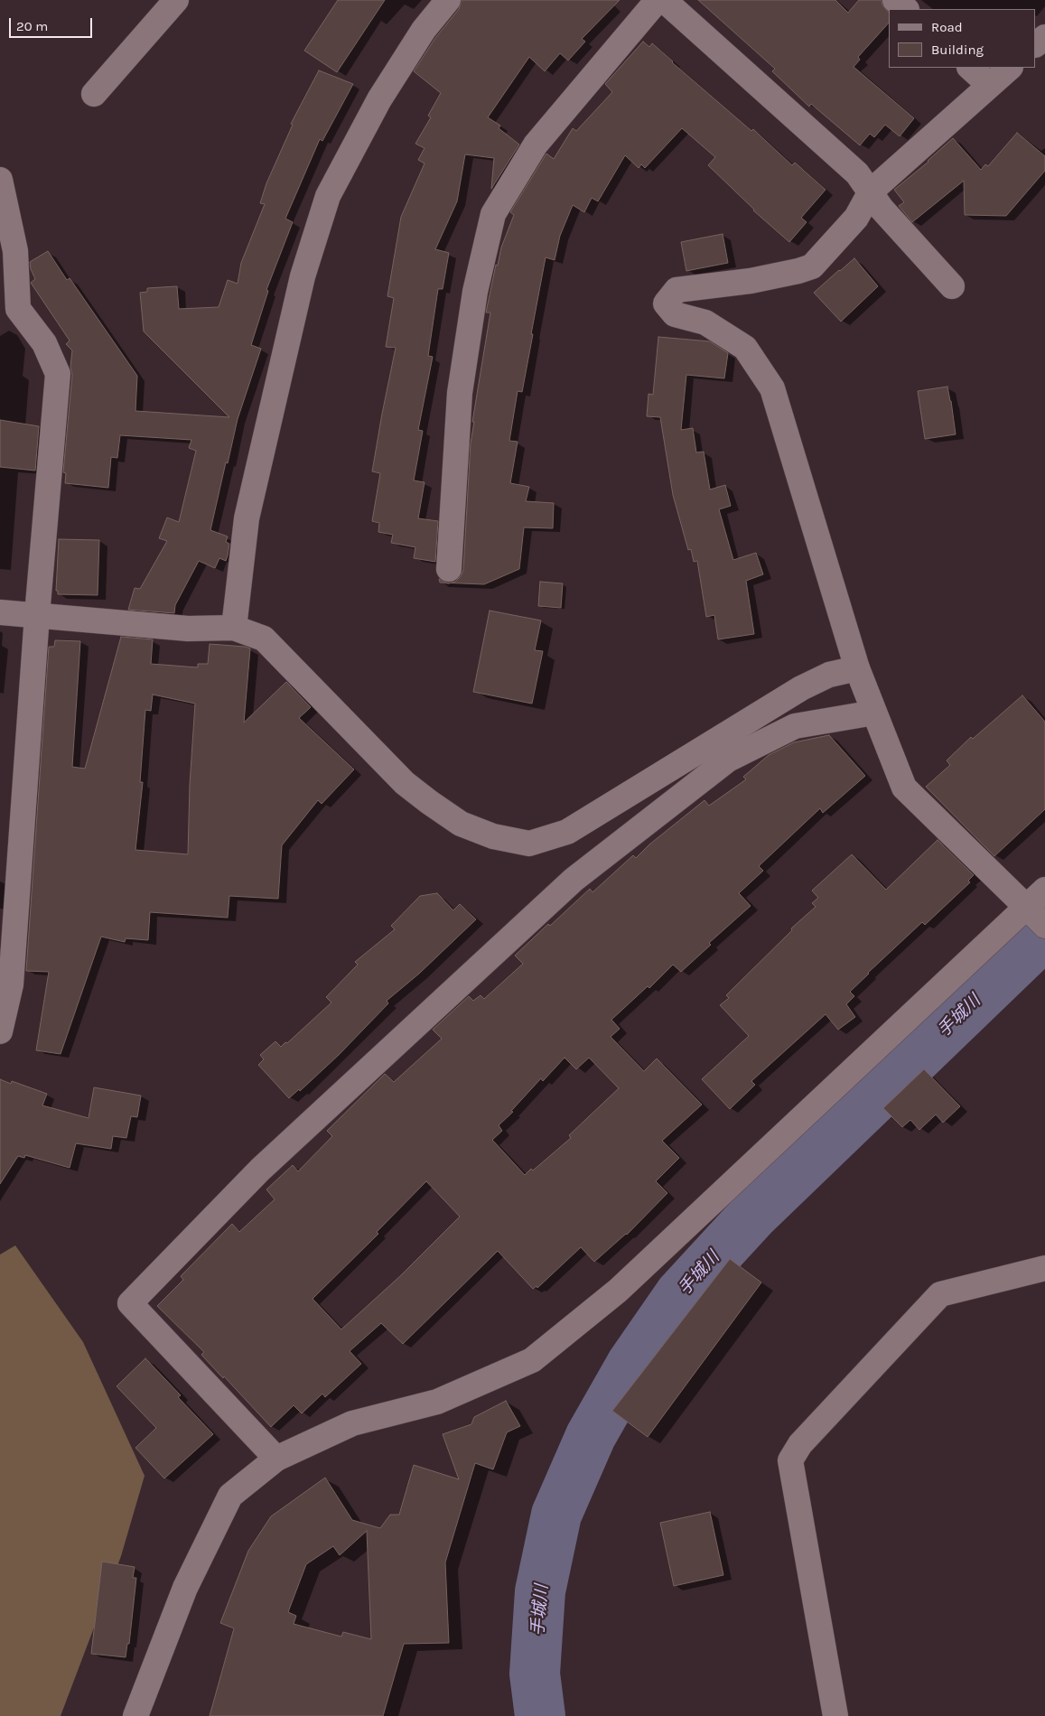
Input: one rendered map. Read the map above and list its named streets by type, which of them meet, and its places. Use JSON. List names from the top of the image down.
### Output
{
  "water": ["手城川"],
  "legend": ["Road", "Building"],
  "scale_bar": "20 m"
}
